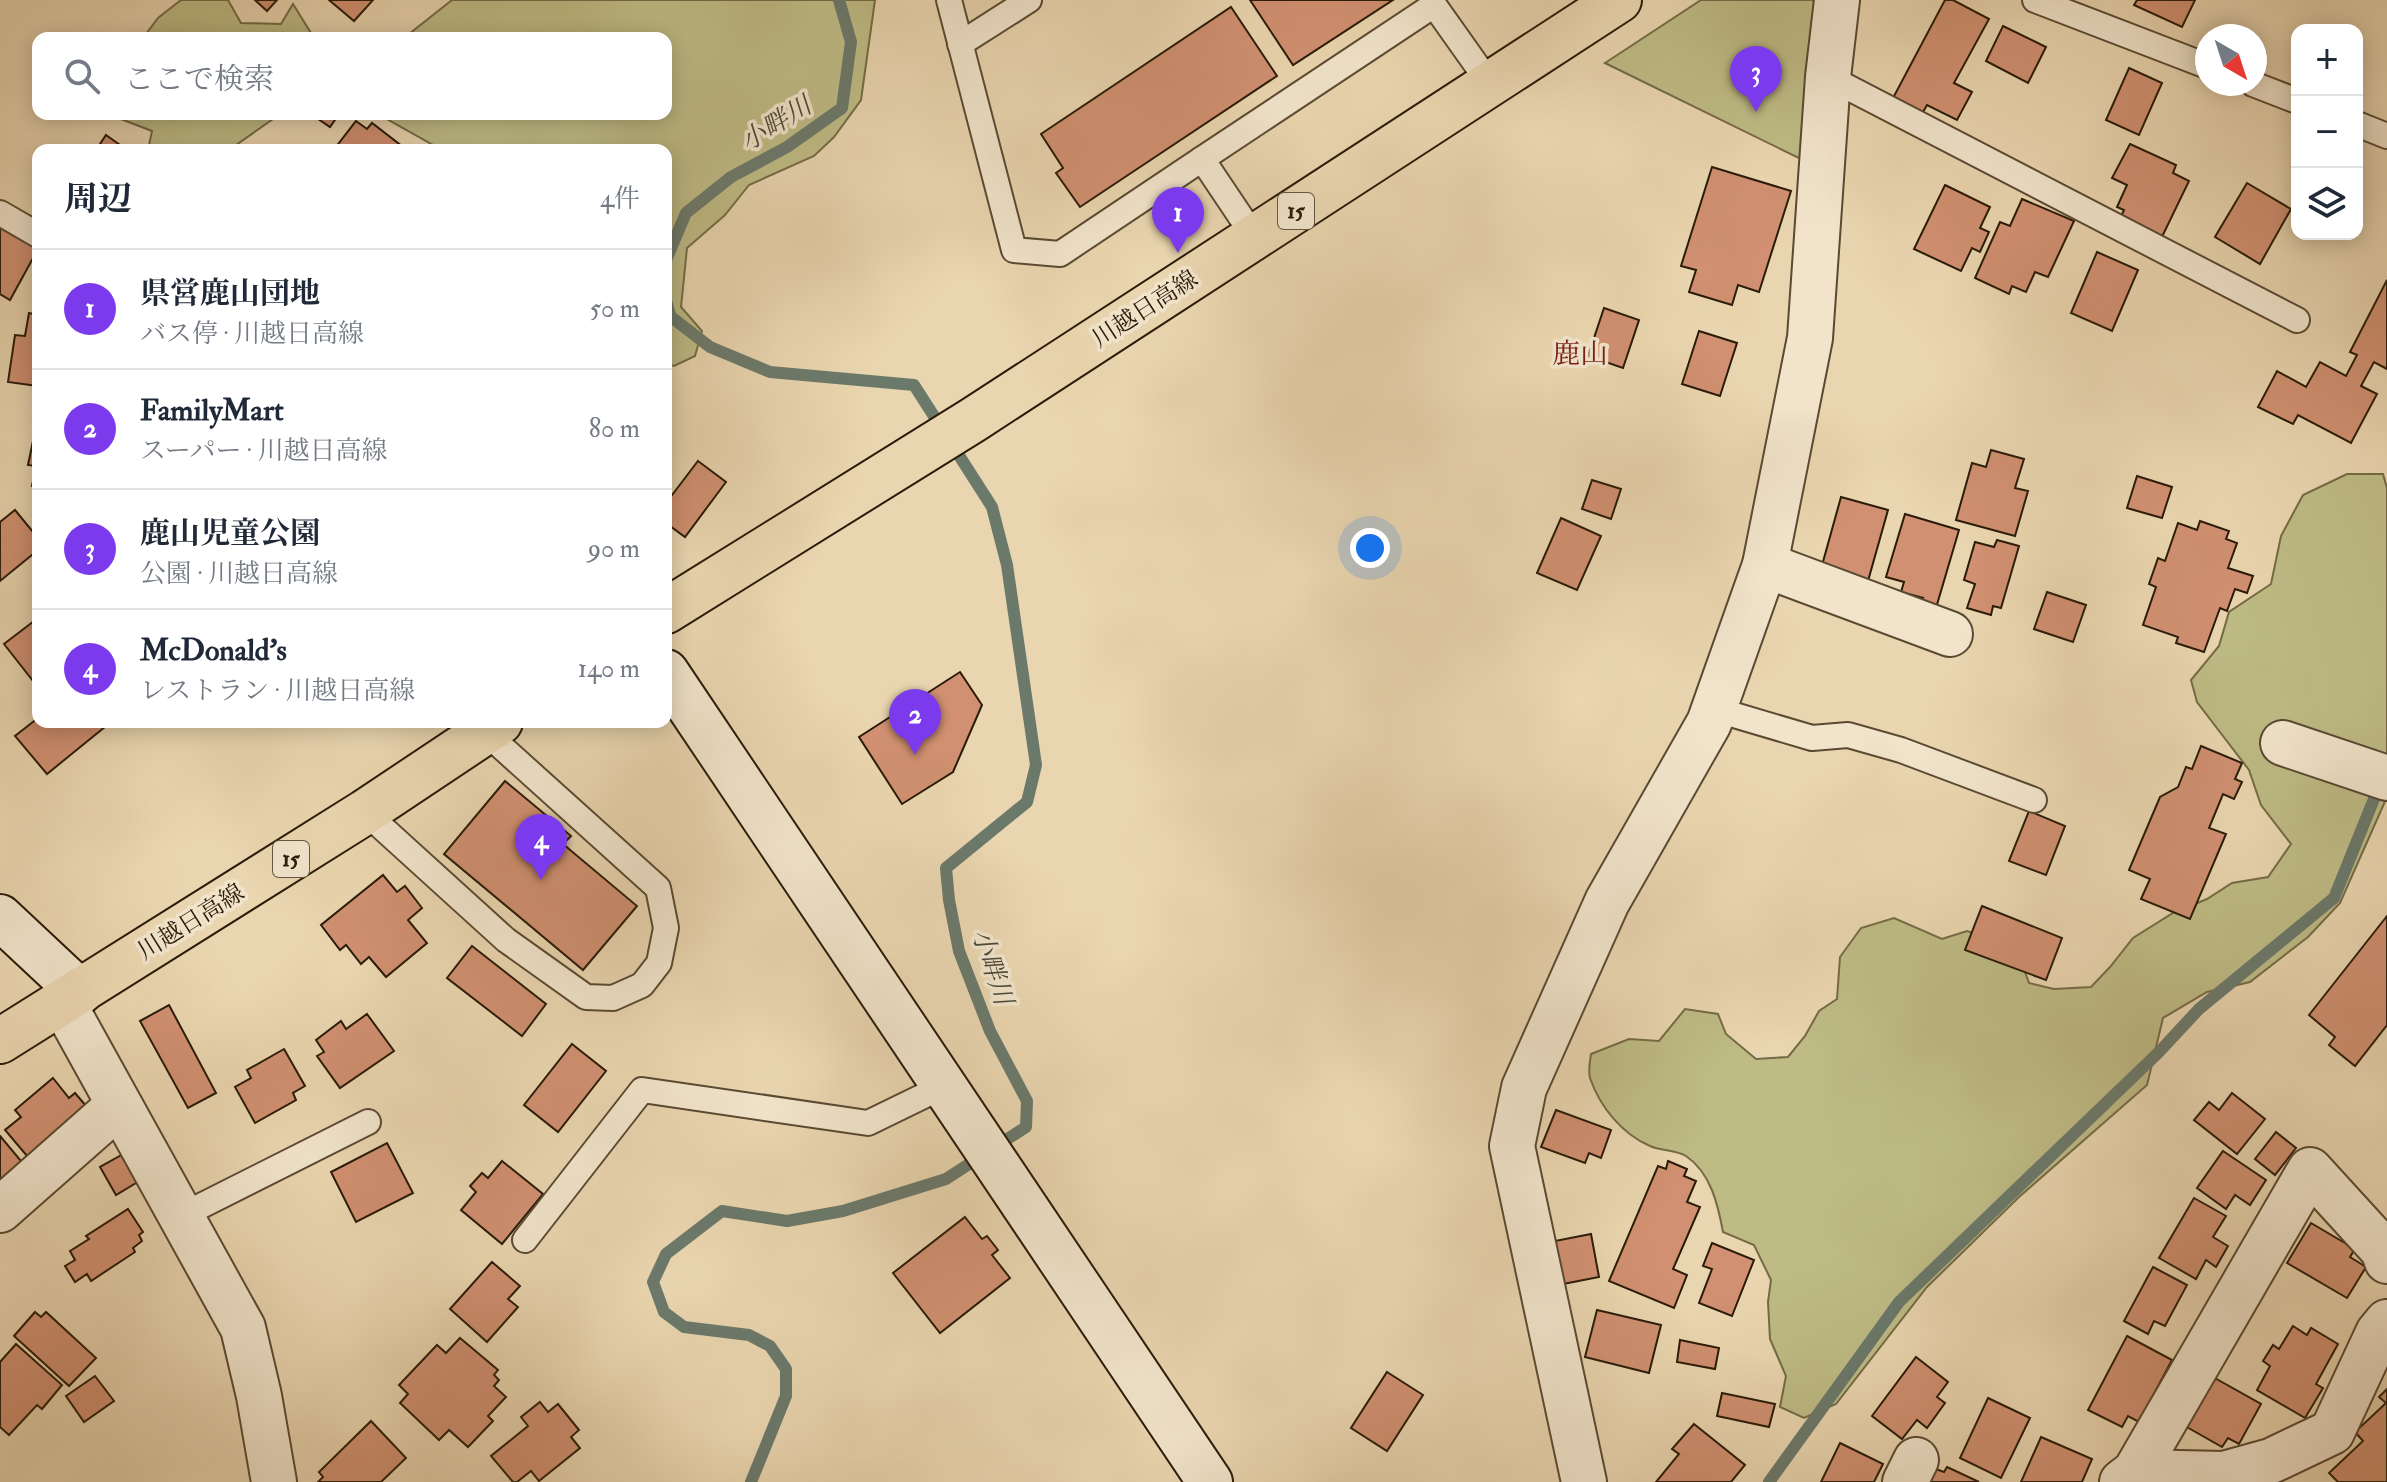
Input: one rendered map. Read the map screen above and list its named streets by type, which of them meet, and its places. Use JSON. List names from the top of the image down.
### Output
{
  "streets": {
    "main road": ["15", "川越日高線"]
  },
  "districts": ["鹿山"],
  "water": ["小畔川"],
  "north": "bottom right",
  "page": {
    "map_buttons": ["+", "−"],
    "search": "ここで検索",
    "pins": [
      "3",
      "1",
      "2",
      "4"
    ],
    "heading": ["周辺", "4件"],
    "list": [
      {
        "mark": "1",
        "name": "県営鹿山団地",
        "note": "バス停 · 川越日高線",
        "value": "50 m"
      },
      {
        "mark": "2",
        "name": "FamilyMart",
        "note": "スーパー · 川越日高線",
        "value": "80 m"
      },
      {
        "mark": "3",
        "name": "鹿山児童公園",
        "note": "公園 · 川越日高線",
        "value": "90 m"
      },
      {
        "mark": "4",
        "name": "McDonald's",
        "note": "レストラン · 川越日高線",
        "value": "140 m"
      }
    ]
  }
}
